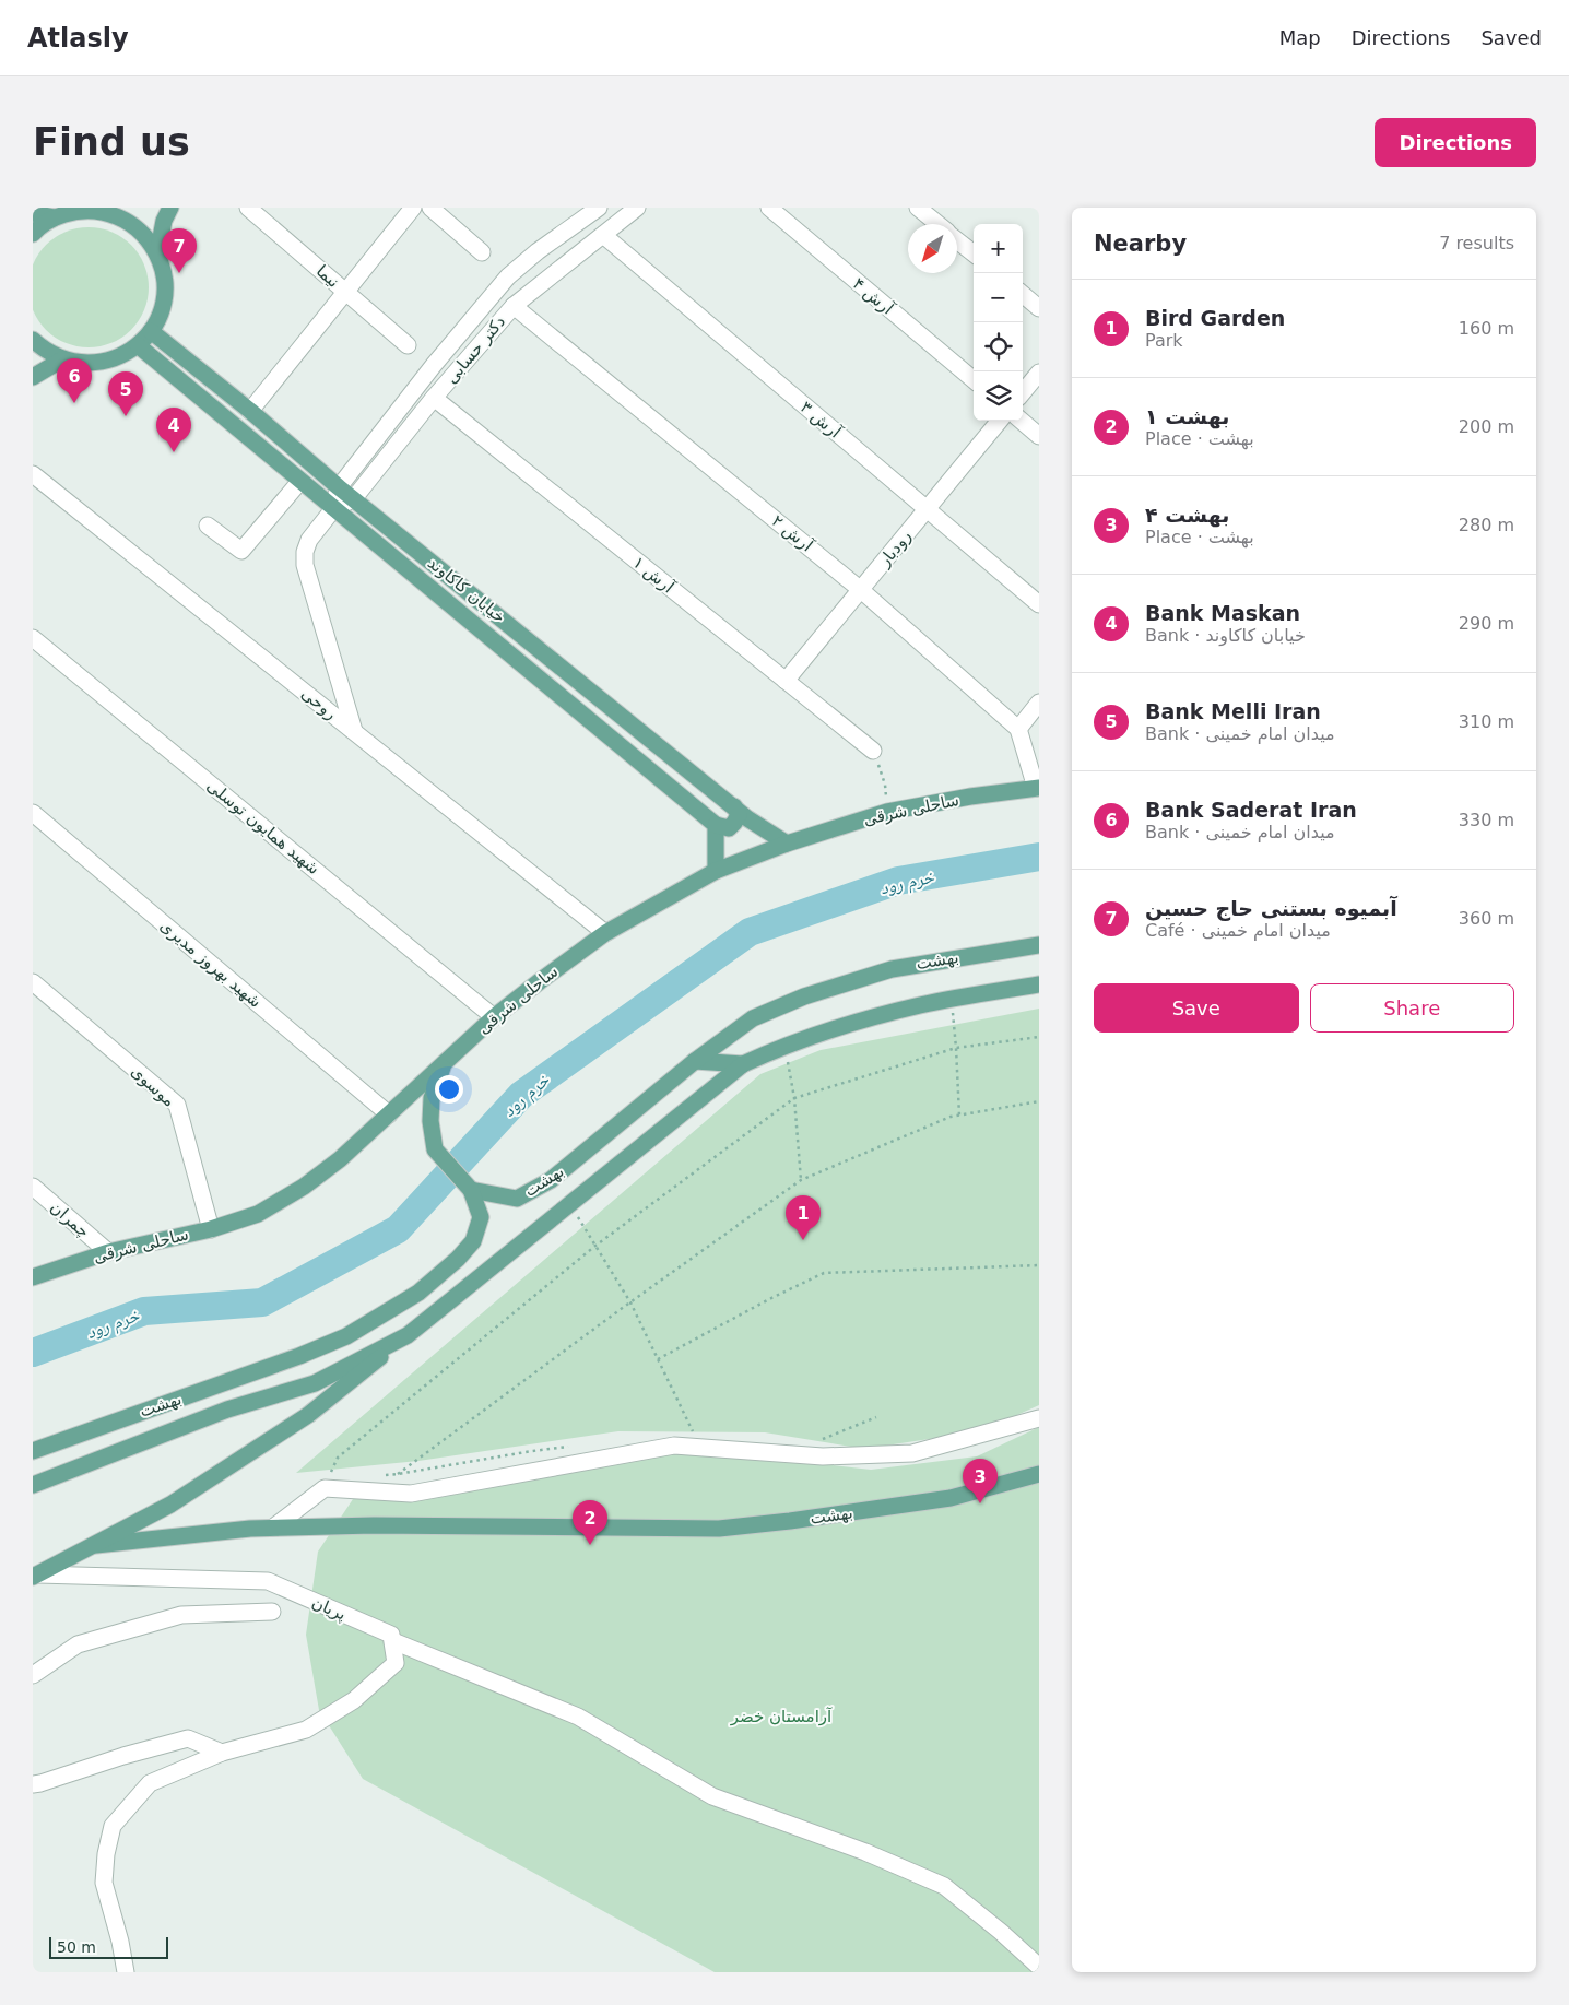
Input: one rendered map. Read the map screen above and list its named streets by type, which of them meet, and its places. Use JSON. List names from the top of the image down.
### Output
{
  "streets": {
    "main road": ["خیابان کاکاوند", "ساحلی شرقی", "بهشت"],
    "street": [
      "نیما",
      "آرش ۴",
      "دکتر حسابی",
      "آرش ۳",
      "آرش ۲",
      "رودبار",
      "آرش ۱",
      "روحی",
      "شهید همایون توسلی",
      "شهید بهروز مدیری",
      "موسوی",
      "چمران",
      "پریان"
    ]
  },
  "crossings": [
    ["دکتر حسابی", "آرش ۳"],
    ["دکتر حسابی", "آرش ۲"],
    ["دکتر حسابی", "آرش ۱"],
    ["دکتر حسابی", "خیابان کاکاوند"],
    ["دکتر حسابی", "روحی"],
    ["آرش ۳", "رودبار"],
    ["آرش ۲", "رودبار"],
    ["رودبار", "آرش ۱"],
    ["خیابان کاکاوند", "ساحلی شرقی"],
    ["روحی", "ساحلی شرقی"],
    ["ساحلی شرقی", "شهید همایون توسلی"],
    ["ساحلی شرقی", "شهید بهروز مدیری"],
    ["ساحلی شرقی", "موسوی"],
    ["ساحلی شرقی", "چمران"]
  ],
  "water": ["خرم رود"],
  "parks": ["آرامستان خضر"],
  "scale_bar": "50 m",
  "north": "bottom left",
  "page": {
    "header": "Atlasly",
    "nav": ["Map", "Directions", "Saved"],
    "buttons": [
      "Directions",
      ["Save", "Share"]
    ],
    "title": "Find us",
    "heading": ["Nearby", "7 results"],
    "map_buttons": ["+", "−"],
    "pins": [
      "7",
      "6",
      "5",
      "4",
      "1",
      "3",
      "2"
    ],
    "list": [
      {
        "mark": "1",
        "name": "Bird Garden",
        "note": "Park",
        "value": "160 m"
      },
      {
        "mark": "2",
        "name": "بهشت ۱",
        "note": "Place · بهشت",
        "value": "200 m"
      },
      {
        "mark": "3",
        "name": "بهشت ۴",
        "note": "Place · بهشت",
        "value": "280 m"
      },
      {
        "mark": "4",
        "name": "Bank Maskan",
        "note": "Bank · خیابان کاکاوند",
        "value": "290 m"
      },
      {
        "mark": "5",
        "name": "Bank Melli Iran",
        "note": "Bank · میدان امام خمینی",
        "value": "310 m"
      },
      {
        "mark": "6",
        "name": "Bank Saderat Iran",
        "note": "Bank · میدان امام خمینی",
        "value": "330 m"
      },
      {
        "mark": "7",
        "name": "آبمیوه بستنی حاج حسین",
        "note": "Café · میدان امام خمینی",
        "value": "360 m"
      }
    ],
    "scale": "50 m"
  }
}
